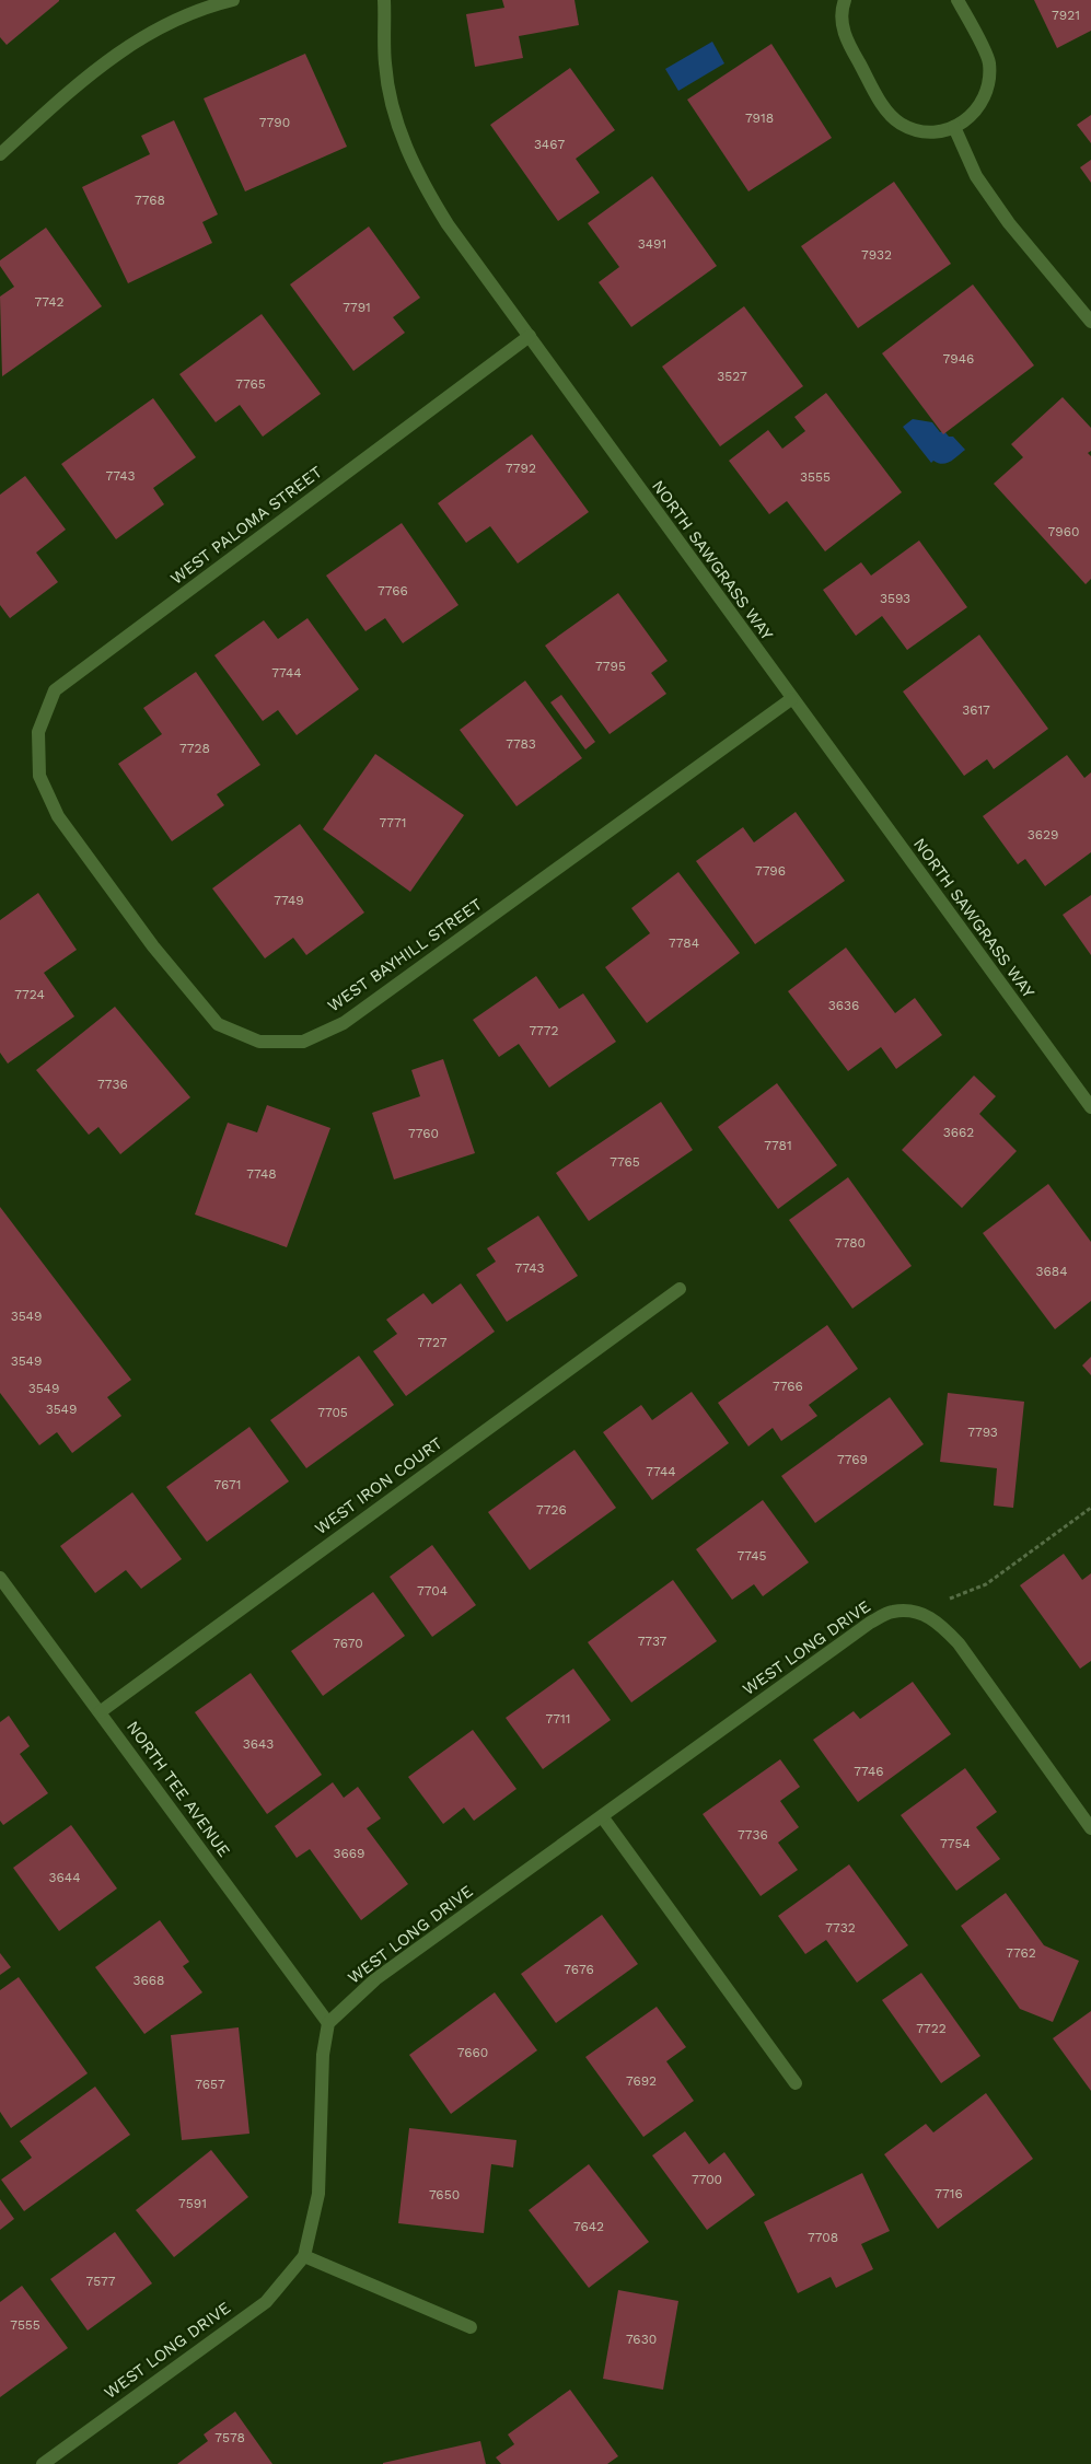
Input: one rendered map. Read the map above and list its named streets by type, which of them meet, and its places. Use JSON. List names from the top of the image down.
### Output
{
  "streets": {
    "street": [
      "WEST PALOMA STREET",
      "NORTH SAWGRASS WAY",
      "WEST BAYHILL STREET",
      "WEST IRON COURT",
      "WEST LONG DRIVE",
      "NORTH TEE AVENUE"
    ]
  },
  "crossings": [
    ["WEST PALOMA STREET", "NORTH SAWGRASS WAY"],
    ["WEST PALOMA STREET", "WEST BAYHILL STREET"],
    ["NORTH SAWGRASS WAY", "WEST BAYHILL STREET"],
    ["WEST IRON COURT", "NORTH TEE AVENUE"],
    ["WEST LONG DRIVE", "NORTH TEE AVENUE"]
  ],
  "house_numbers": [
    "7921",
    "7918",
    "7790",
    "3467",
    "7768",
    "3491",
    "7932",
    "7742",
    "7791",
    "7946",
    "3527",
    "7765",
    "7792",
    "7743",
    "3555",
    "7960",
    "7766",
    "3593",
    "7795",
    "7744",
    "3617",
    "7783",
    "7728",
    "7771",
    "3629",
    "7796",
    "7749",
    "7784",
    "7724",
    "3636",
    "7772",
    "7736",
    "3662",
    "7760",
    "7781",
    "7765",
    "7748",
    "7780",
    "7743",
    "3684",
    "3549",
    "7727",
    "3549",
    "7766",
    "3549",
    "3549",
    "7705",
    "7793",
    "7769",
    "7744",
    "7671",
    "7726",
    "7745",
    "7704",
    "7737",
    "7670",
    "7711",
    "3643",
    "7746",
    "7736",
    "7754",
    "3669",
    "3644",
    "7732",
    "7762",
    "7676",
    "3668",
    "7722",
    "7660",
    "7692",
    "7657",
    "7700",
    "7716",
    "7650",
    "7591",
    "7642",
    "7708",
    "7577",
    "7555",
    "7630",
    "7578"
  ]
}
